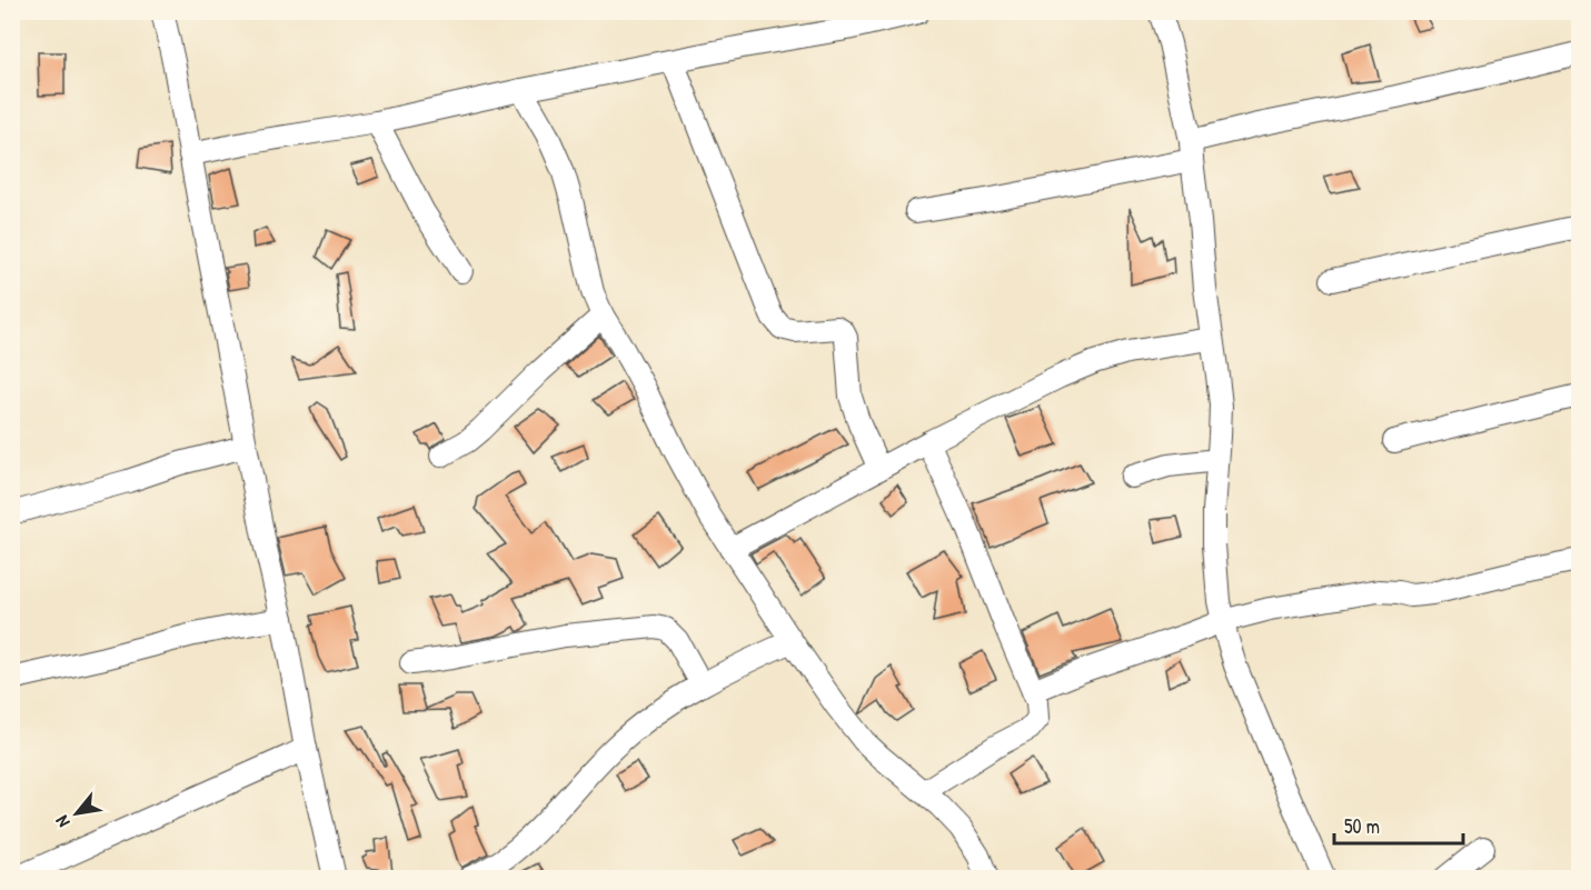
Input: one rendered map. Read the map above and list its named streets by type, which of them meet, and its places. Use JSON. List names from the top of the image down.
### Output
{
  "scale_bar": "50 m",
  "north": "bottom left"
}
